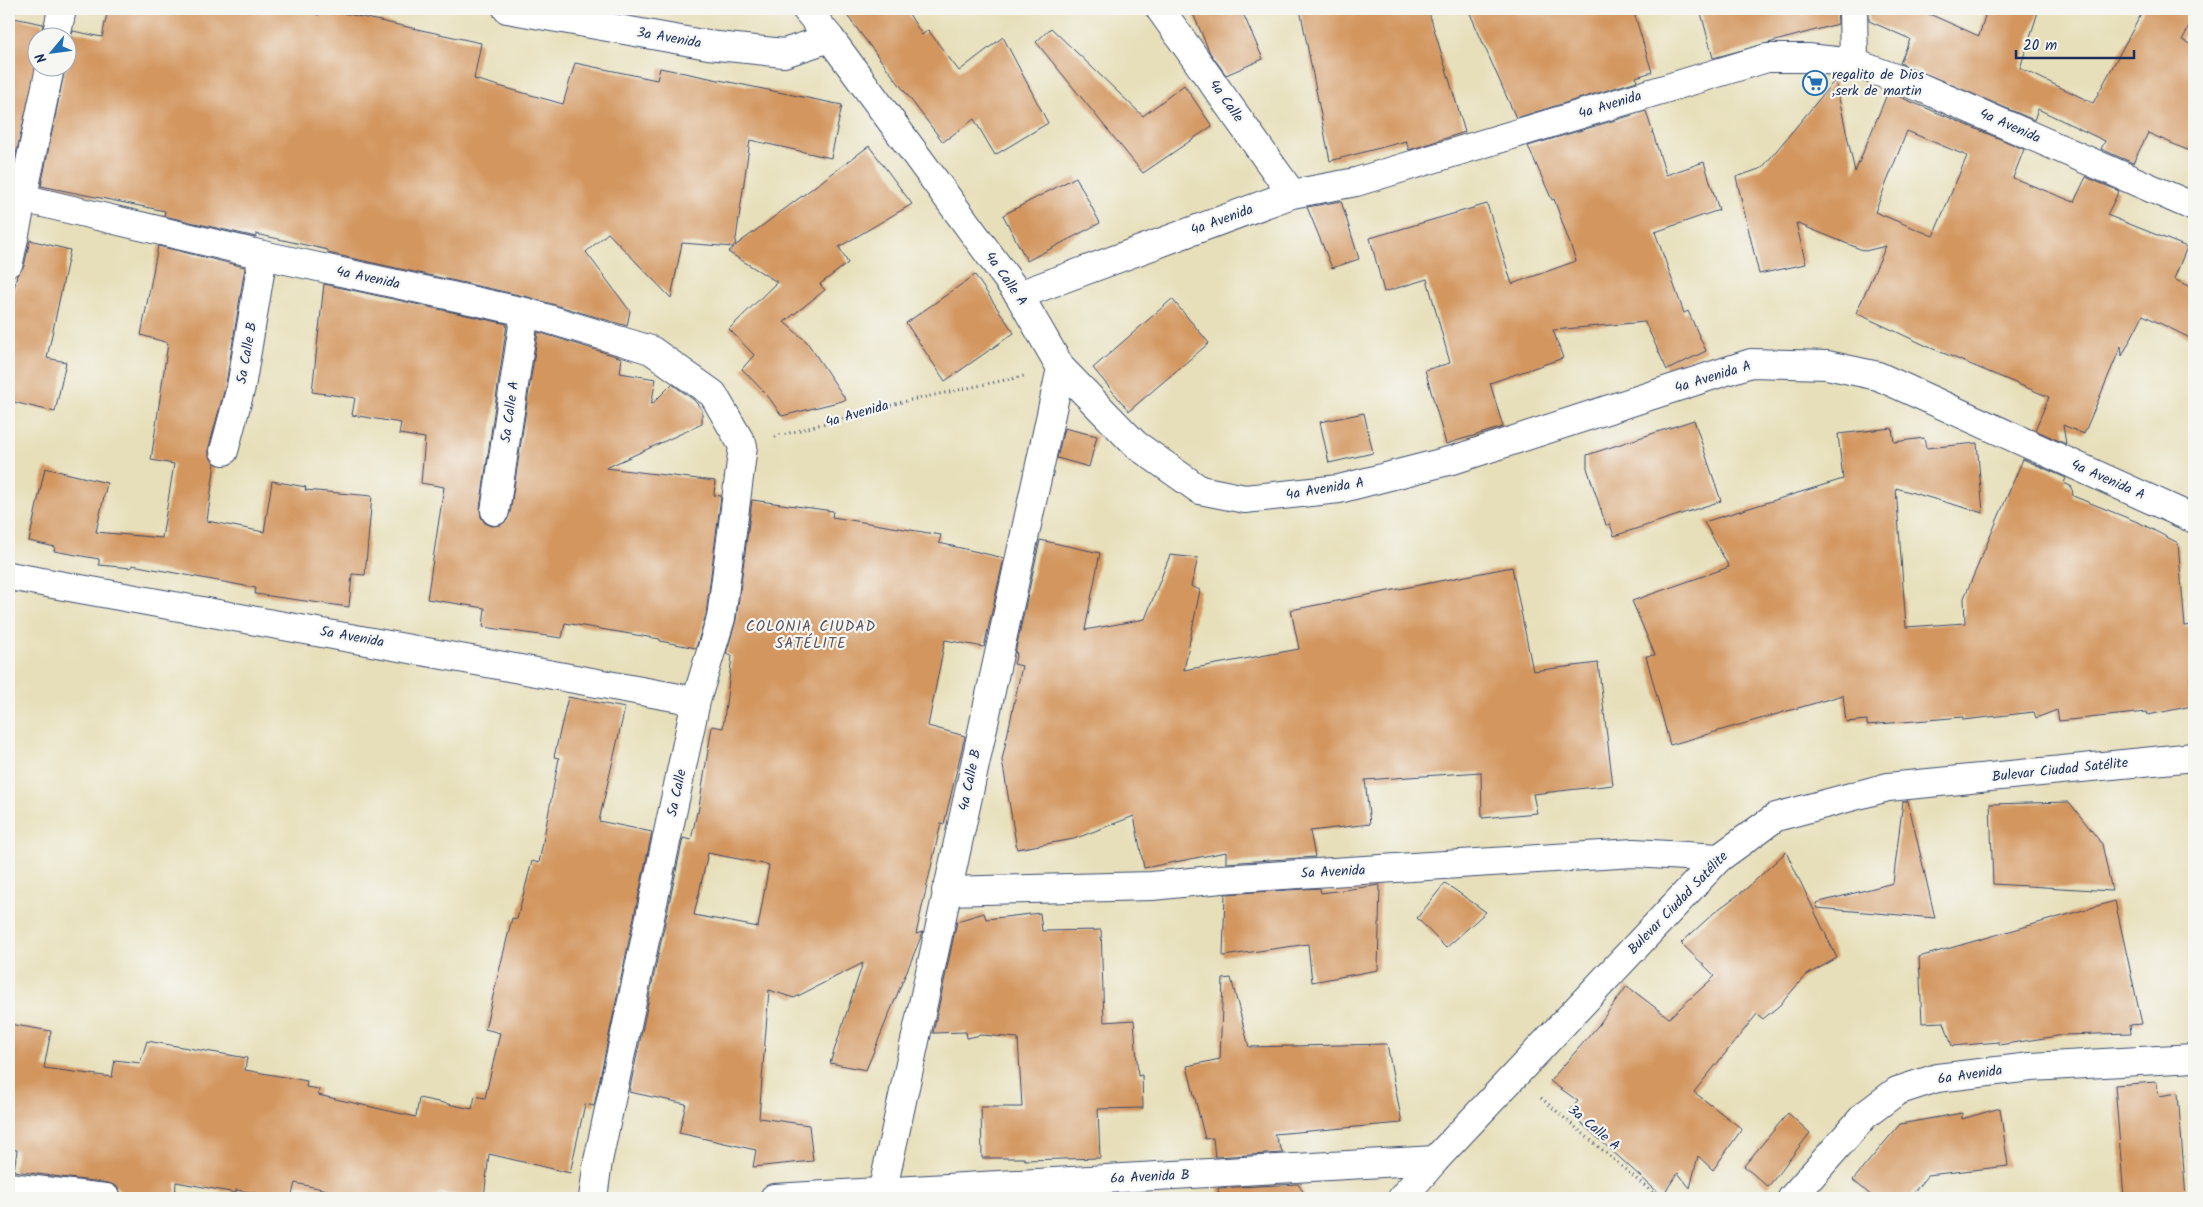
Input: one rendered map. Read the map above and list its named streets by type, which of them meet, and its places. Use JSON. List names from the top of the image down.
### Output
{
  "streets": {
    "street": [
      "3a Avenida",
      "4a Calle",
      "4a Avenida",
      "4a Calle A",
      "5a Calle B",
      "4a Avenida A",
      "5a Calle A",
      "5a Avenida",
      "Bulevar Ciudad Satélite",
      "4a Calle B",
      "5a Calle",
      "6a Avenida",
      "6a Avenida B"
    ],
    "path": ["3a Calle A"]
  },
  "crossings": [
    ["3a Avenida", "4a Calle A"],
    ["4a Calle", "4a Avenida"],
    ["4a Avenida", "4a Calle A"],
    ["4a Avenida", "5a Calle B"],
    ["4a Avenida", "5a Calle A"],
    ["4a Avenida", "4a Calle B"],
    ["4a Avenida", "5a Calle"],
    ["4a Calle A", "4a Avenida A"],
    ["4a Calle A", "4a Calle B"],
    ["5a Avenida", "Bulevar Ciudad Satélite"],
    ["5a Avenida", "4a Calle B"],
    ["5a Avenida", "5a Calle"],
    ["Bulevar Ciudad Satélite", "3a Calle A"],
    ["Bulevar Ciudad Satélite", "6a Avenida B"],
    ["4a Calle B", "6a Avenida B"]
  ],
  "districts": ["COLONIA CIUDAD SATÉLITE"],
  "places": {
    "supermarket": ["regalito de Dios ,serk de martin"]
  },
  "scale_bar": "20 m",
  "north": "bottom left"
}
